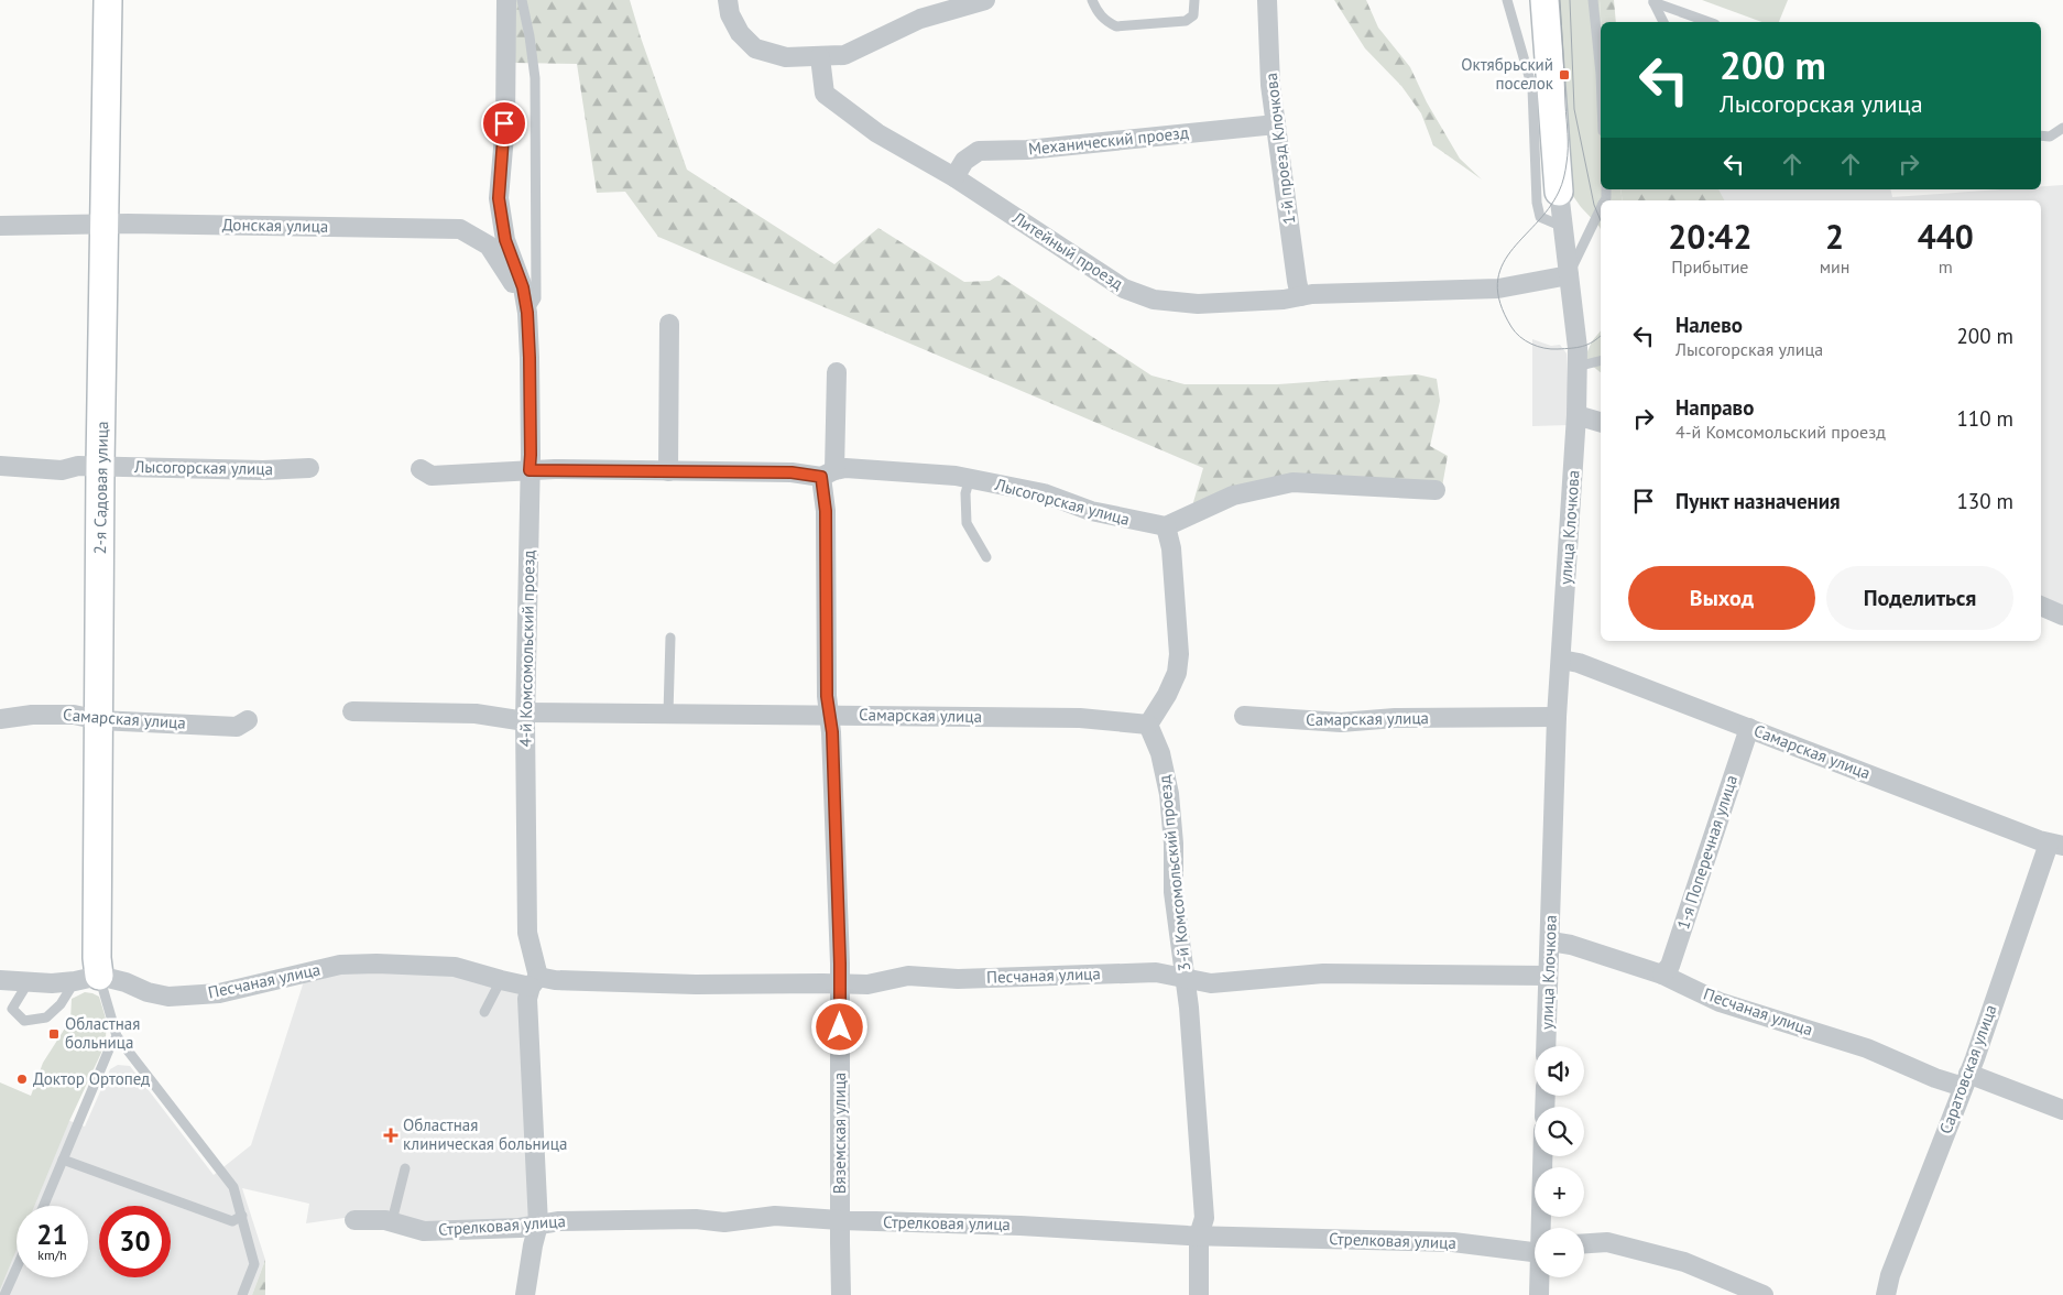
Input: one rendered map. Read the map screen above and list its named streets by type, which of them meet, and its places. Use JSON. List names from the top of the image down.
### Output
{
  "streets": {
    "street": [
      "Механический проезд",
      "1-й проезд Клочкова",
      "Донская улица",
      "Литейный проезд",
      "Лысогорская улица",
      "2-я Садовая улица",
      "улица Клочкова",
      "4-й Комсомольский проезд",
      "Самарская улица",
      "1-я Поперечная улица",
      "3-й Комсомольский проезд",
      "Песчаная улица",
      "Саратовская улица",
      "Вяземская улица",
      "Стрелковая улица"
    ]
  },
  "crossings": [
    ["Механический проезд", "1-й проезд Клочкова"],
    ["Механический проезд", "Литейный проезд"],
    ["1-й проезд Клочкова", "Литейный проезд"],
    ["Донская улица", "2-я Садовая улица"],
    ["Донская улица", "4-й Комсомольский проезд"],
    ["Литейный проезд", "улица Клочкова"],
    ["Лысогорская улица", "2-я Садовая улица"],
    ["Лысогорская улица", "4-й Комсомольский проезд"],
    ["Лысогорская улица", "Вяземская улица"],
    ["2-я Садовая улица", "Самарская улица"],
    ["2-я Садовая улица", "Песчаная улица"],
    ["улица Клочкова", "Самарская улица"],
    ["улица Клочкова", "Песчаная улица"],
    ["4-й Комсомольский проезд", "Самарская улица"],
    ["4-й Комсомольский проезд", "Песчаная улица"],
    ["4-й Комсомольский проезд", "Стрелковая улица"],
    ["Самарская улица", "1-я Поперечная улица"],
    ["Самарская улица", "3-й Комсомольский проезд"],
    ["Самарская улица", "Саратовская улица"],
    ["Самарская улица", "Вяземская улица"],
    ["1-я Поперечная улица", "Песчаная улица"],
    ["3-й Комсомольский проезд", "Песчаная улица"],
    ["3-й Комсомольский проезд", "Стрелковая улица"],
    ["Песчаная улица", "Саратовская улица"],
    ["Песчаная улица", "Вяземская улица"],
    ["Вяземская улица", "Стрелковая улица"]
  ],
  "places": {
    "transit": ["Октябрьский поселок", "Областная больница"],
    "other": ["Доктор Ортопед"],
    "health": ["Областная клиническая больница"]
  },
  "page": {
    "turn": ["200 m", "Лысогорская улица"],
    "eta": [
      "20:42",
      "Прибытие",
      "2",
      "мин",
      "440",
      "m"
    ],
    "list": [
      {
        "name": "Налево",
        "note": "Лысогорская улица",
        "value": "200 m"
      },
      {
        "name": "Направо",
        "note": "4-й Комсомольский проезд",
        "value": "110 m"
      },
      {
        "name": "Пункт назначения",
        "value": "130 m"
      }
    ],
    "buttons": ["Выход", "Поделиться"],
    "map_buttons": ["+", "−"],
    "speed": "21 km/h",
    "limit": "30"
  }
}
